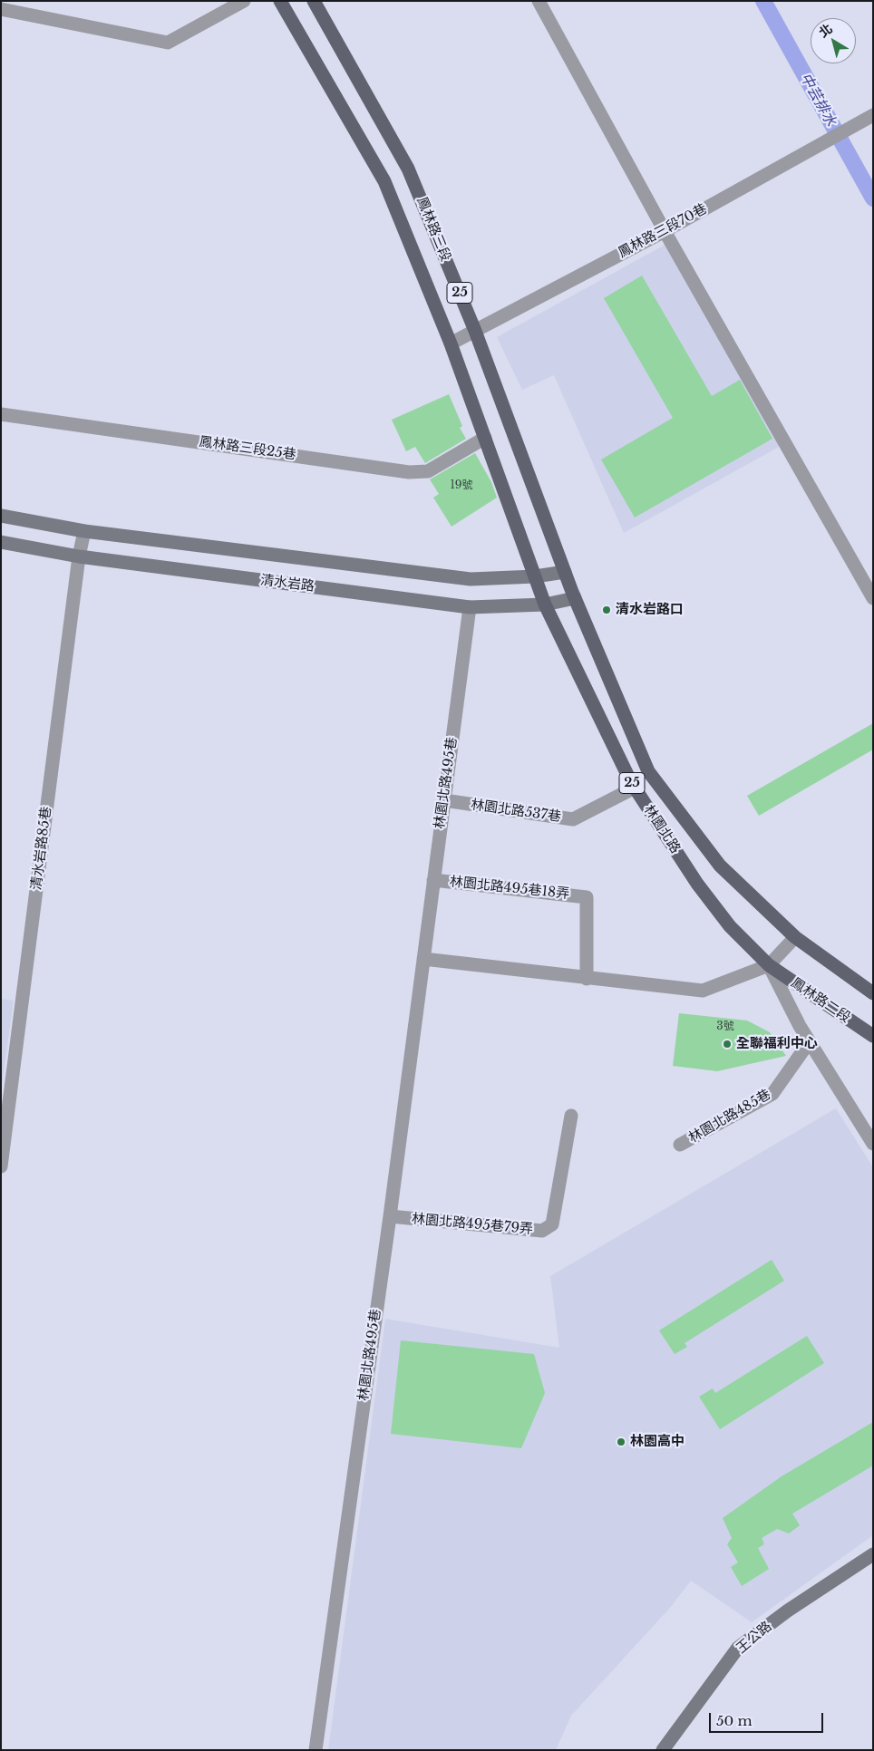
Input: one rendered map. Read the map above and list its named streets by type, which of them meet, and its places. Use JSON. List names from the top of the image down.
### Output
{
  "streets": {
    "main road": [
      "鳳林路三段",
      "25",
      "林園北路",
      "鳳林路二段"
    ],
    "street": [
      "鳳林路三段70巷",
      "鳳林路三段25巷",
      "清水岩路",
      "林園北路495巷",
      "林園北路537巷",
      "清水岩路85巷",
      "林園北路495巷18弄",
      "林園北路485巷",
      "林園北路495巷79弄",
      "王公路"
    ]
  },
  "crossings": [
    ["鳳林路三段", "鳳林路三段70巷"],
    ["鳳林路三段", "鳳林路三段25巷"],
    ["鳳林路三段", "清水岩路"],
    ["鳳林路三段", "林園北路"],
    ["25", "林園北路"],
    ["清水岩路", "林園北路495巷"],
    ["清水岩路", "林園北路"],
    ["清水岩路", "清水岩路85巷"],
    ["林園北路495巷", "林園北路537巷"],
    ["林園北路495巷", "林園北路495巷18弄"],
    ["林園北路495巷", "林園北路495巷79弄"],
    ["林園北路537巷", "林園北路"],
    ["林園北路", "鳳林路二段"],
    ["林園北路", "林園北路485巷"]
  ],
  "water": ["中芸排水"],
  "places": ["清水岩路口", "全聯福利中心", "林園高中"],
  "house_numbers": ["19號", "3號"],
  "scale_bar": "50 m",
  "north": "top left"
}
